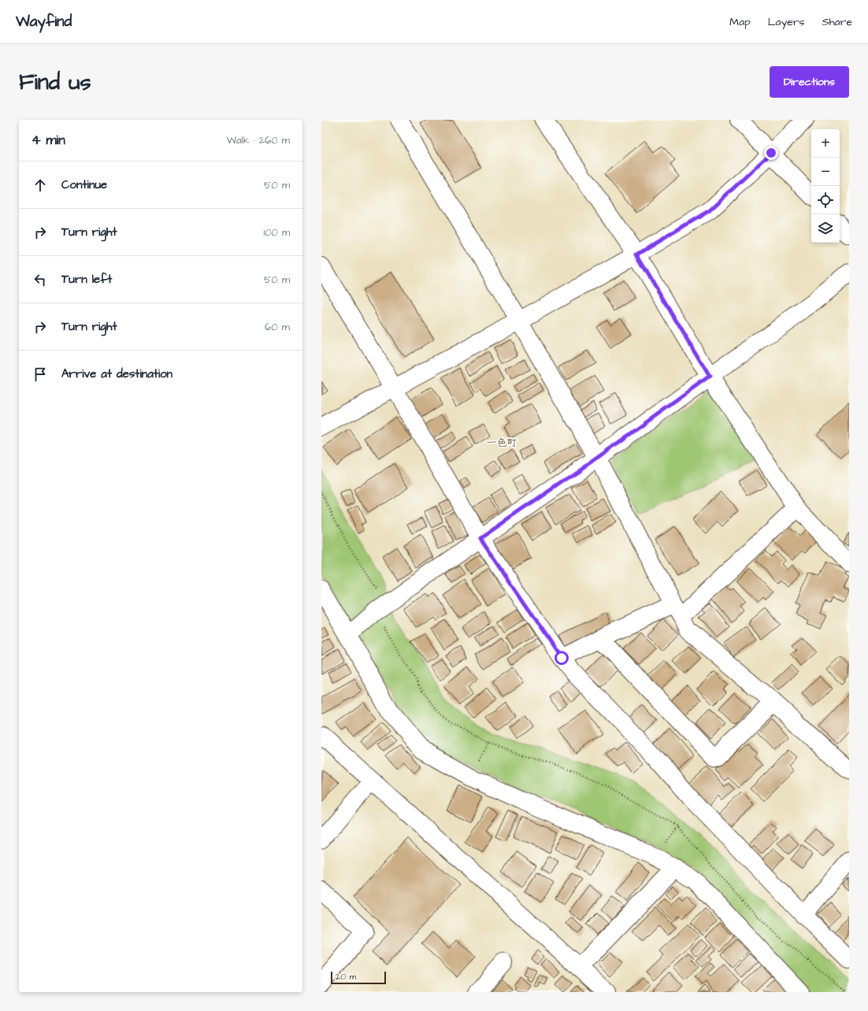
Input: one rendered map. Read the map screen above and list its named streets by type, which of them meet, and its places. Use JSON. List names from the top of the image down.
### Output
{
  "districts": ["一色町"],
  "scale_bar": "20 m",
  "page": {
    "header": "Wayfind",
    "nav": ["Map", "Layers", "Share"],
    "buttons": "Directions",
    "title": "Find us",
    "heading": ["4 min", "Walk · 260 m"],
    "map_buttons": ["+", "−"],
    "list": [
      ["Continue", "50 m"],
      ["Turn right", "100 m"],
      ["Turn left", "50 m"],
      ["Turn right", "60 m"],
      "Arrive at destination"
    ],
    "scale": "20 m"
  }
}
